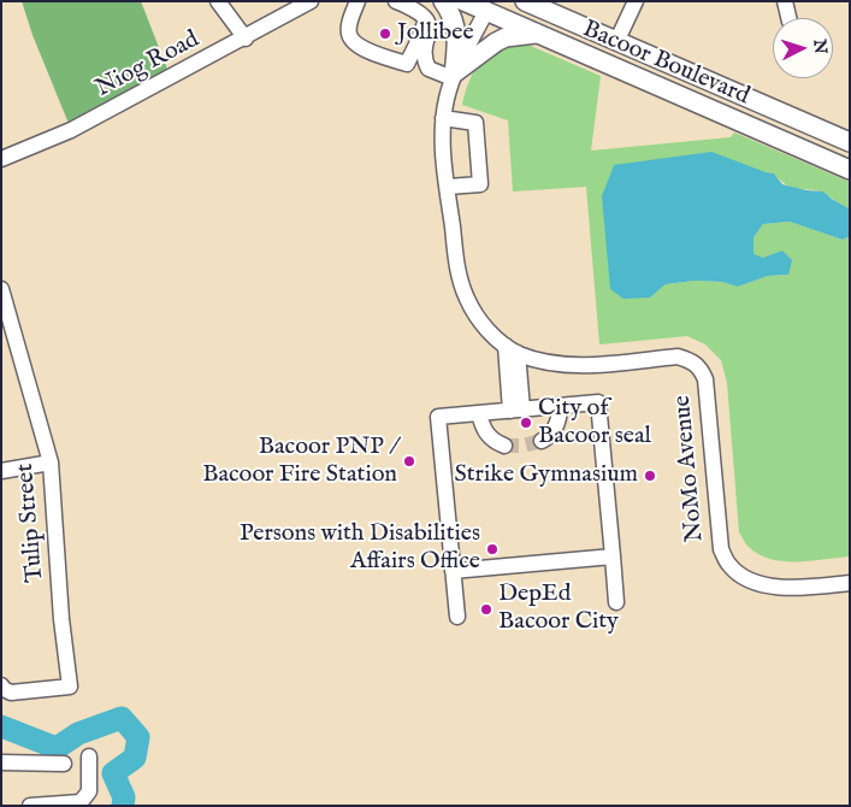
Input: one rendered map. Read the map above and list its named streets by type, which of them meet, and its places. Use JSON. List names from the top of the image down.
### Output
{
  "streets": {
    "main road": ["Bacoor Boulevard"],
    "street": ["Niog Road", "NoMo Avenue", "Tulip Street"]
  },
  "crossings": [
    ["Bacoor Boulevard", "NoMo Avenue"]
  ],
  "places": [
    "Jollibee",
    "City of Bacoor seal",
    "Bacoor PNP / Bacoor Fire Station",
    "Strike Gymnasium",
    "Persons with Disabilities Affairs Office",
    "DepEd Bacoor City"
  ],
  "north": "right"
}
